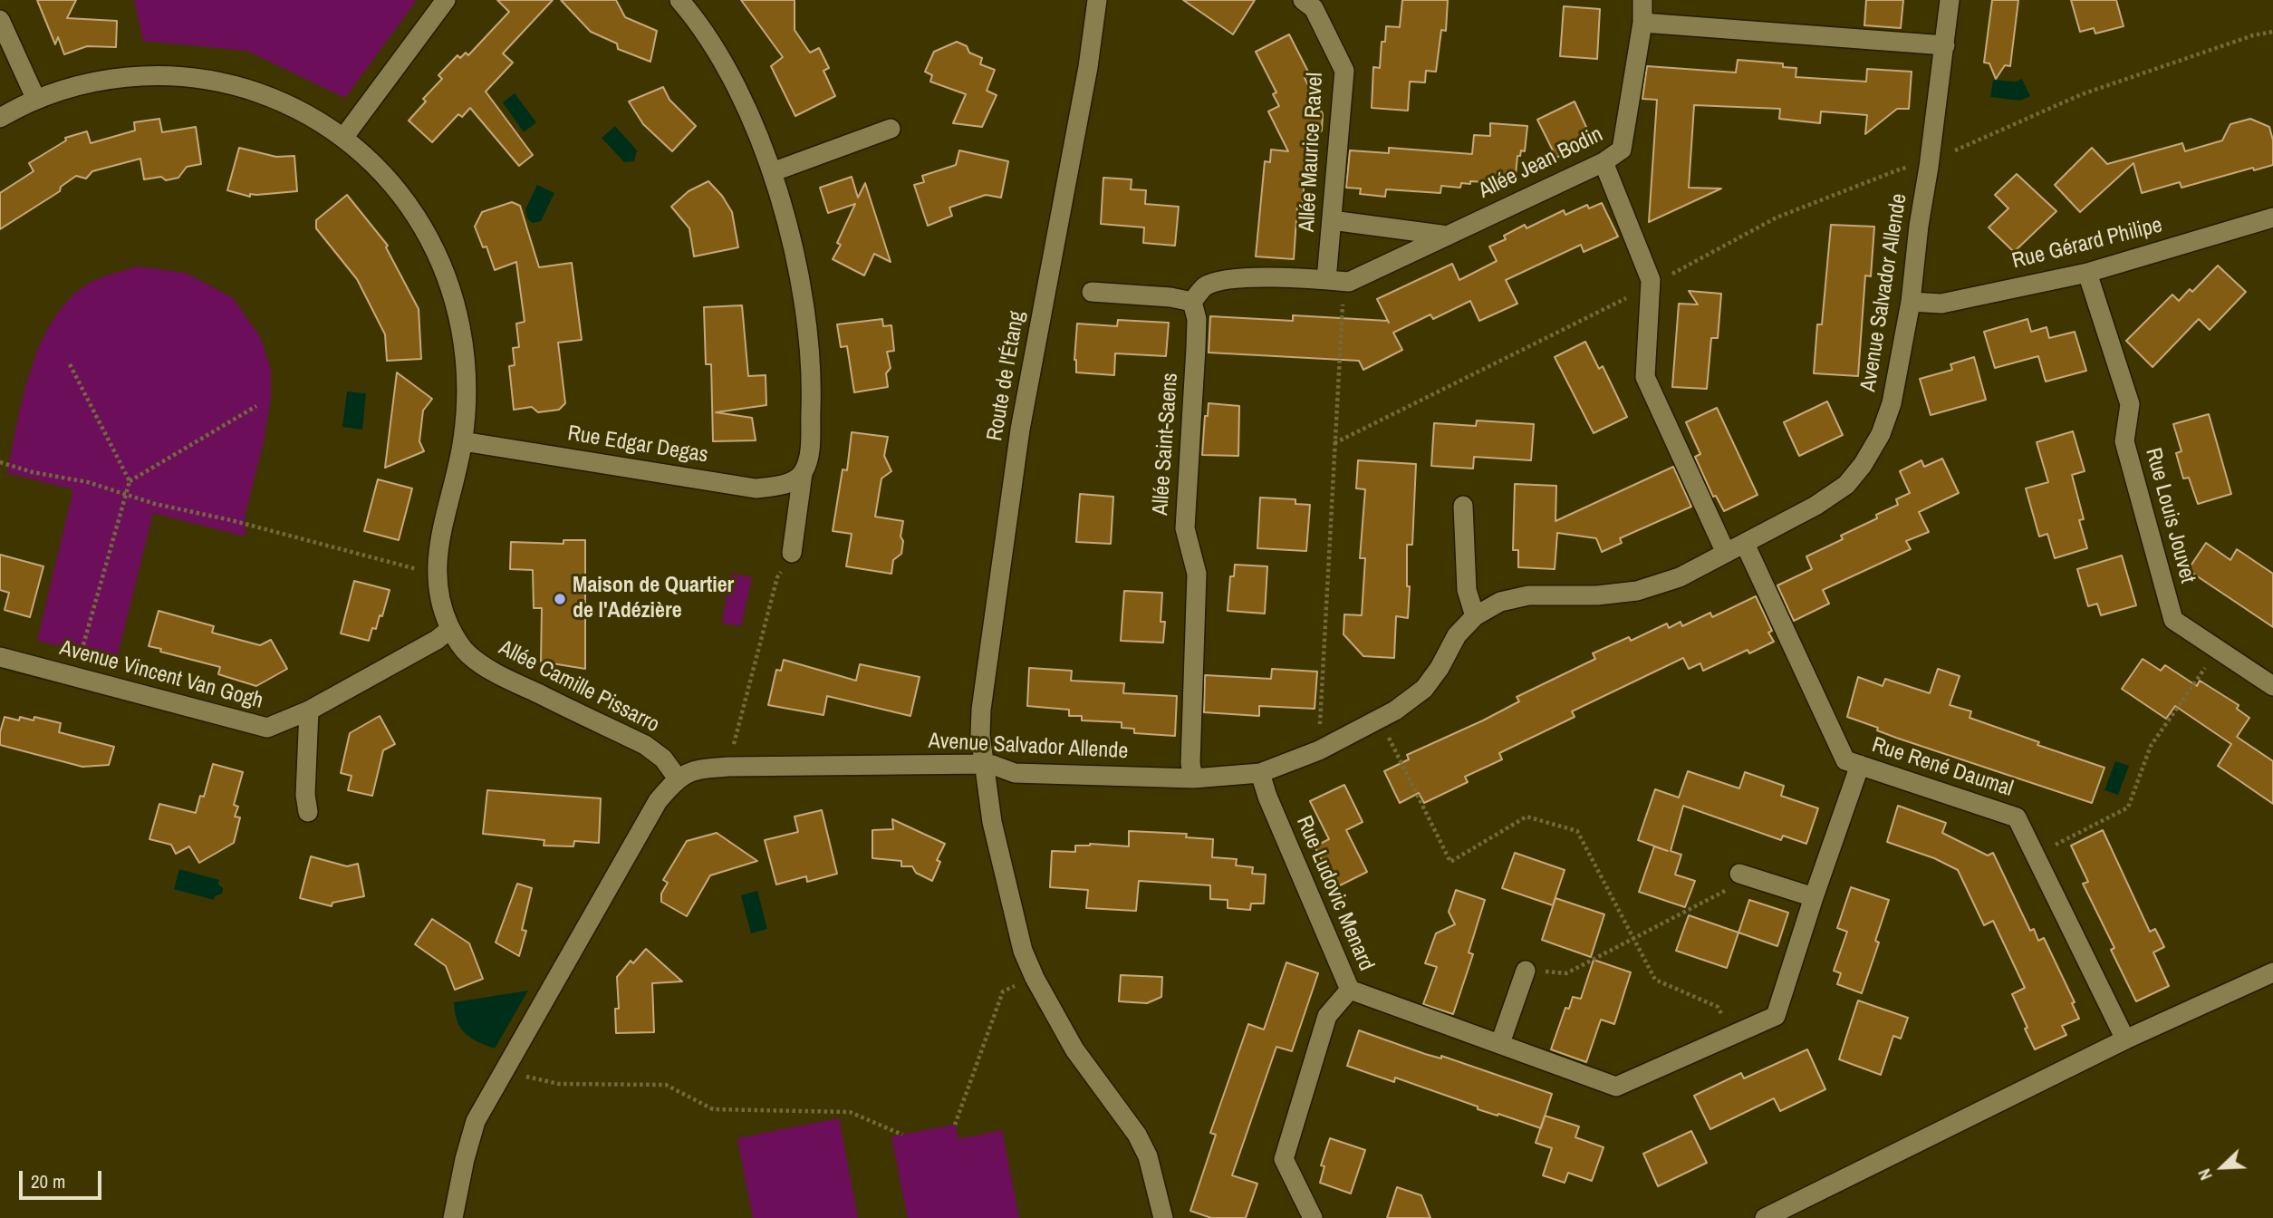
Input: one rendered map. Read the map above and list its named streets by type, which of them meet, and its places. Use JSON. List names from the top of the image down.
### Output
{
  "streets": {
    "street": [
      "Allée Maurice Ravel",
      "Allée Jean Bodin",
      "Rue Gérard Philipe",
      "Avenue Salvador Allende",
      "Route de l'Étang",
      "Allée Saint-Saens",
      "Rue Edgar Degas",
      "Rue Louis Jouvet",
      "Avenue Vincent Van Gogh",
      "Allée Camille Pissarro",
      "Rue René Daumal",
      "Rue Ludovic Menard"
    ]
  },
  "crossings": [
    ["Allée Maurice Ravel", "Allée Jean Bodin"],
    ["Allée Jean Bodin", "Allée Saint-Saens"],
    ["Rue Gérard Philipe", "Avenue Salvador Allende"],
    ["Rue Gérard Philipe", "Rue Louis Jouvet"],
    ["Avenue Salvador Allende", "Route de l'Étang"],
    ["Avenue Salvador Allende", "Allée Saint-Saens"],
    ["Avenue Salvador Allende", "Allée Camille Pissarro"],
    ["Avenue Salvador Allende", "Rue René Daumal"],
    ["Avenue Salvador Allende", "Rue Ludovic Menard"],
    ["Rue Edgar Degas", "Allée Camille Pissarro"],
    ["Avenue Vincent Van Gogh", "Allée Camille Pissarro"],
    ["Rue René Daumal", "Rue Ludovic Menard"]
  ],
  "places": ["Maison de Quartier de l'Adézière"],
  "scale_bar": "20 m",
  "north": "bottom left"
}
